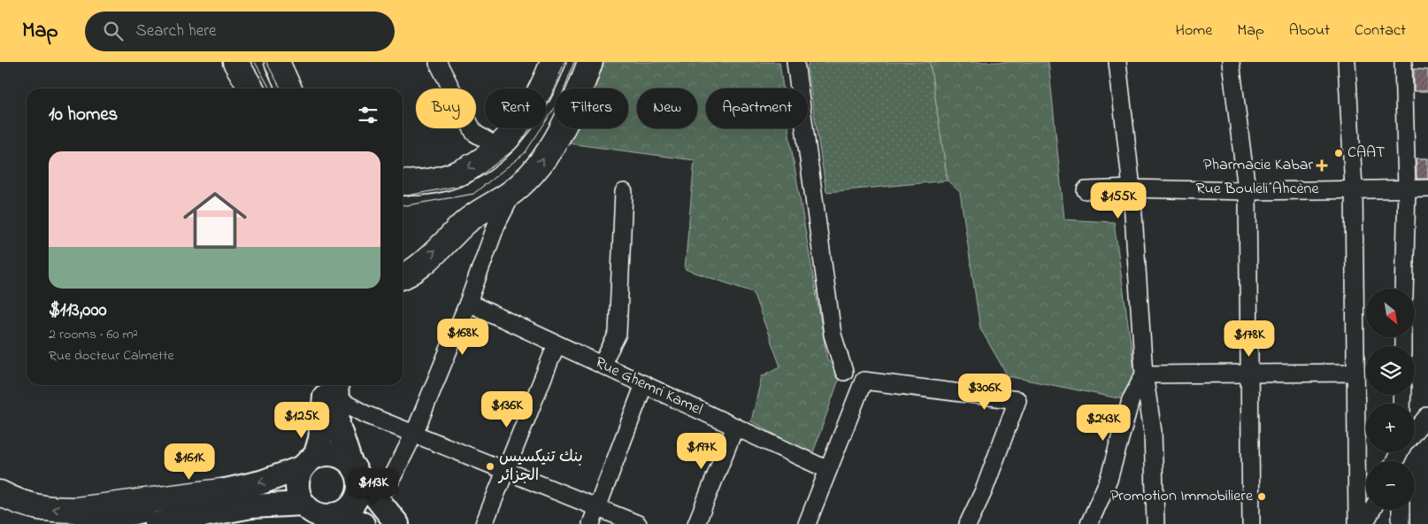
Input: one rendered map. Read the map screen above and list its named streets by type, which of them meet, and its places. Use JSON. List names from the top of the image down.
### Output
{
  "streets": {
    "street": ["Rue Bouleli Ahcène", "Rue Ghemri Kamel"]
  },
  "places": {
    "other": ["CAAT", "بنك تنيكسيس الجزائر", "Promotion Immobiliere"],
    "health": ["Pharmacie Kabar"]
  },
  "north": "bottom right",
  "page": {
    "header": "Map",
    "search": "Search here",
    "nav": [
      "Home",
      "Map",
      "About",
      "Contact"
    ],
    "chip": [
      "Buy",
      "Rent",
      "Filters",
      "New",
      "Apartment"
    ],
    "heading": "10 homes",
    "list": [
      {
        "name": "$113,000",
        "note": "2 rooms · 60 m² · Rue docteur Calmette"
      }
    ],
    "price": [
      "$155K",
      "$168K",
      "$178K",
      "$306K",
      "$136K",
      "$125K",
      "$243K",
      "$197K",
      "$161K",
      "$113K"
    ],
    "map_buttons": ["+", "−"]
  }
}
